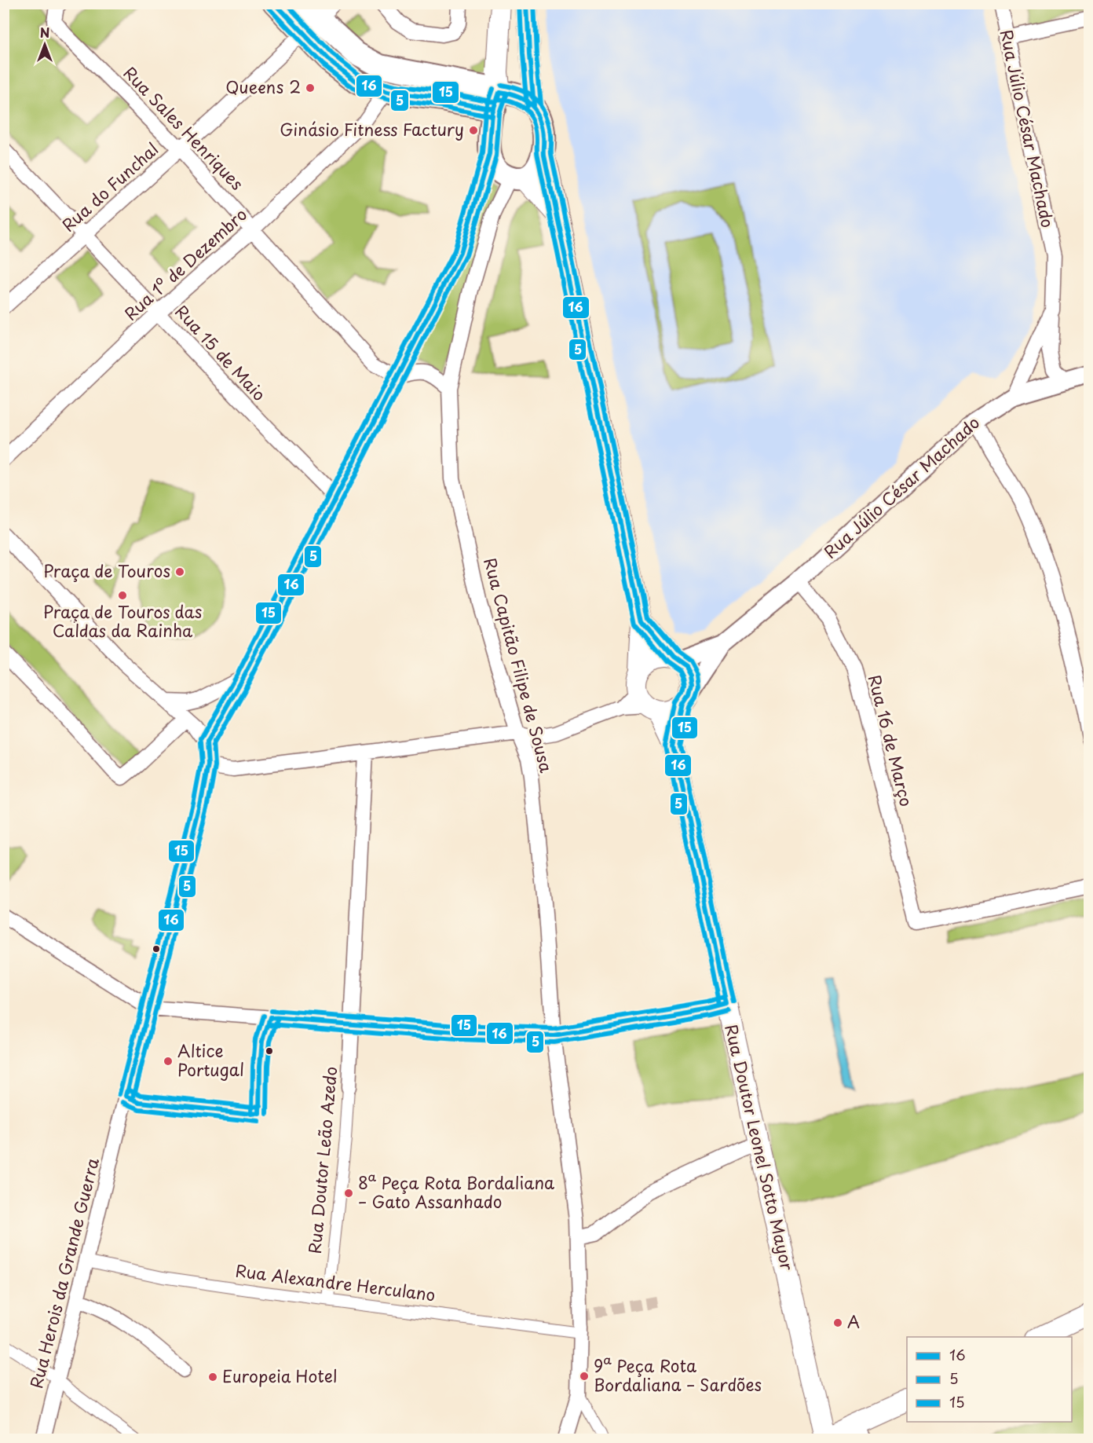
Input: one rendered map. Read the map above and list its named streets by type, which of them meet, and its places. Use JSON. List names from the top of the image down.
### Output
{
  "streets": {
    "main road": ["Rua Doutor Leonel Sotto Mayor"],
    "street": [
      "Rua Sales Henriques",
      "Rua Júlio César Machado",
      "Rua do Funchal",
      "Rua 1º de Dezembro",
      "Rua 15 de Maio",
      "Rua Capitão Filipe de Sousa",
      "Rua 16 de Março",
      "Rua Doutor Leão Azedo",
      "Rua Herois da Grande Guerra",
      "Rua Alexandre Herculano"
    ]
  },
  "crossings": [
    ["Rua Sales Henriques", "Rua do Funchal"],
    ["Rua Sales Henriques", "Rua 1º de Dezembro"],
    ["Rua Júlio César Machado", "Rua 16 de Março"],
    ["Rua do Funchal", "Rua 15 de Maio"],
    ["Rua 1º de Dezembro", "Rua 15 de Maio"],
    ["Rua Capitão Filipe de Sousa", "Rua Alexandre Herculano"],
    ["Rua Doutor Leão Azedo", "Rua Alexandre Herculano"],
    ["Rua Herois da Grande Guerra", "Rua Alexandre Herculano"]
  ],
  "places": [
    "Queens 2",
    "Ginásio Fitness Factury",
    "Praça de Touros",
    "Praça de Touros das Caldas da Rainha",
    "Altice Portugal",
    "8ª Peça Rota Bordaliana – Gato Assanhado",
    "A",
    "9ª Peça Rota Bordaliana – Sardões",
    "Europeia Hotel"
  ],
  "lines": ["transit line 16", "transit line 5", "transit line 15"],
  "legend": ["16", "5", "15"],
  "north": "top"
}
